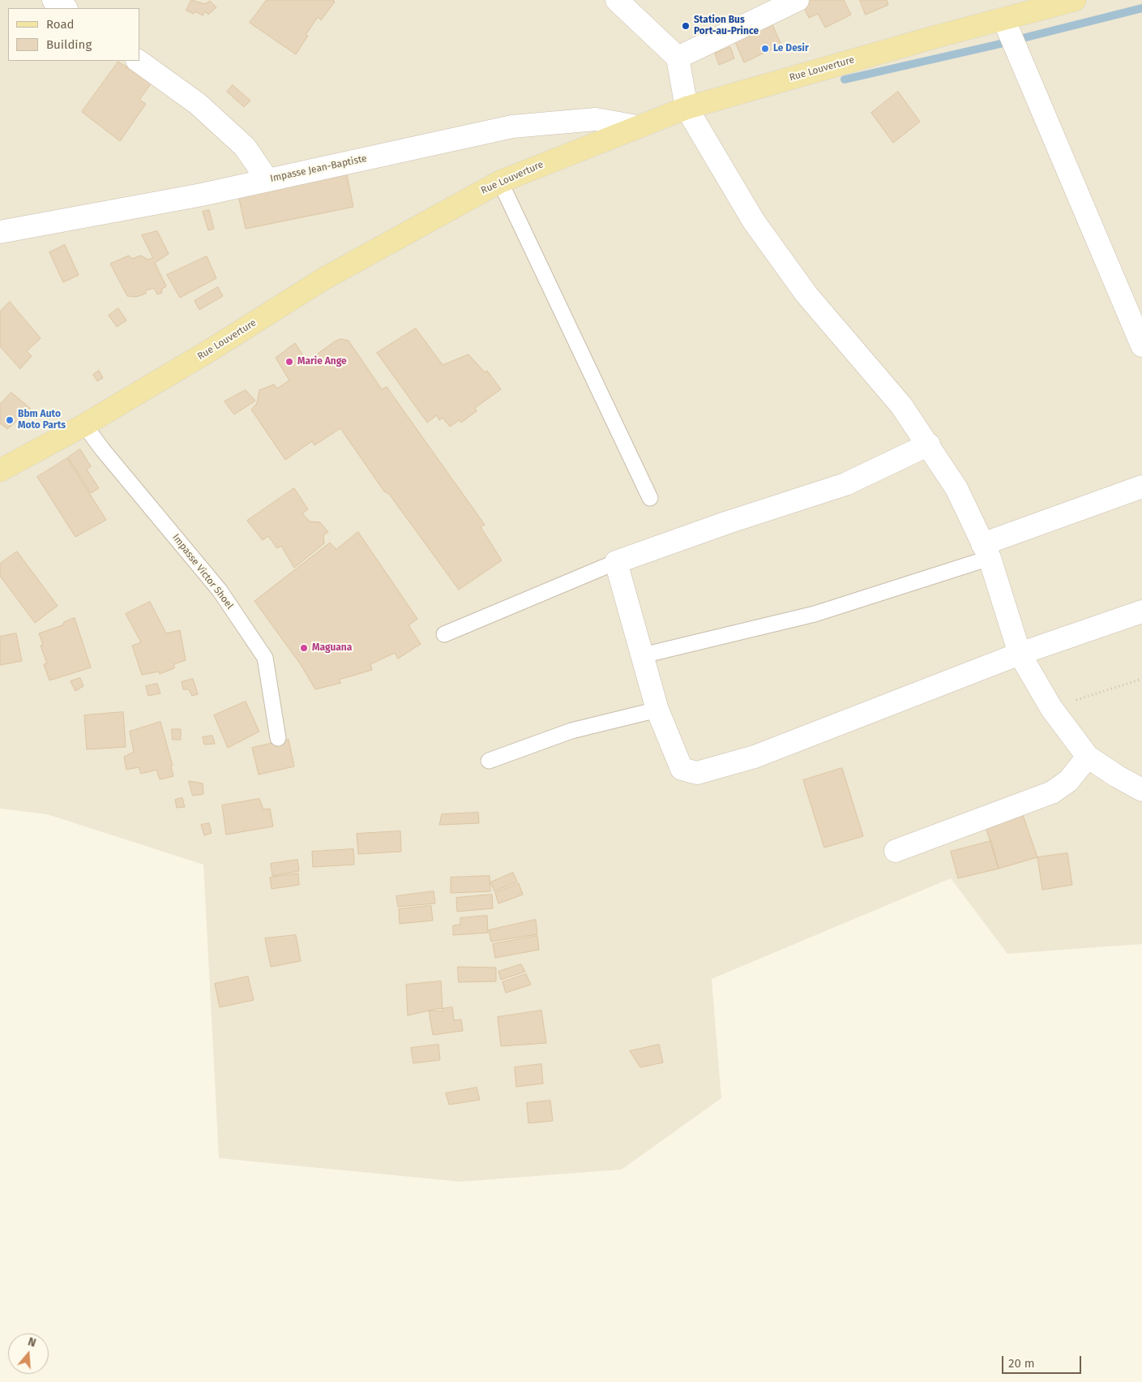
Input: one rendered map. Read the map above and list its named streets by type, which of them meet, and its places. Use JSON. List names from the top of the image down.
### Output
{
  "streets": {
    "main road": ["Rue Louverture"],
    "street": ["Impasse Jean-Baptiste"],
    "lane": ["Impasse Victor Shoel"]
  },
  "crossings": [
    ["Rue Louverture", "Impasse Jean-Baptiste"],
    ["Rue Louverture", "Impasse Victor Shoel"]
  ],
  "places": [
    "Station Bus Port-au-Prince",
    "Le Desir",
    "Marie Ange",
    "Bbm Auto Moto Parts",
    "Maguana"
  ],
  "legend": ["Road", "Building"],
  "scale_bar": "20 m",
  "north": "top"
}
